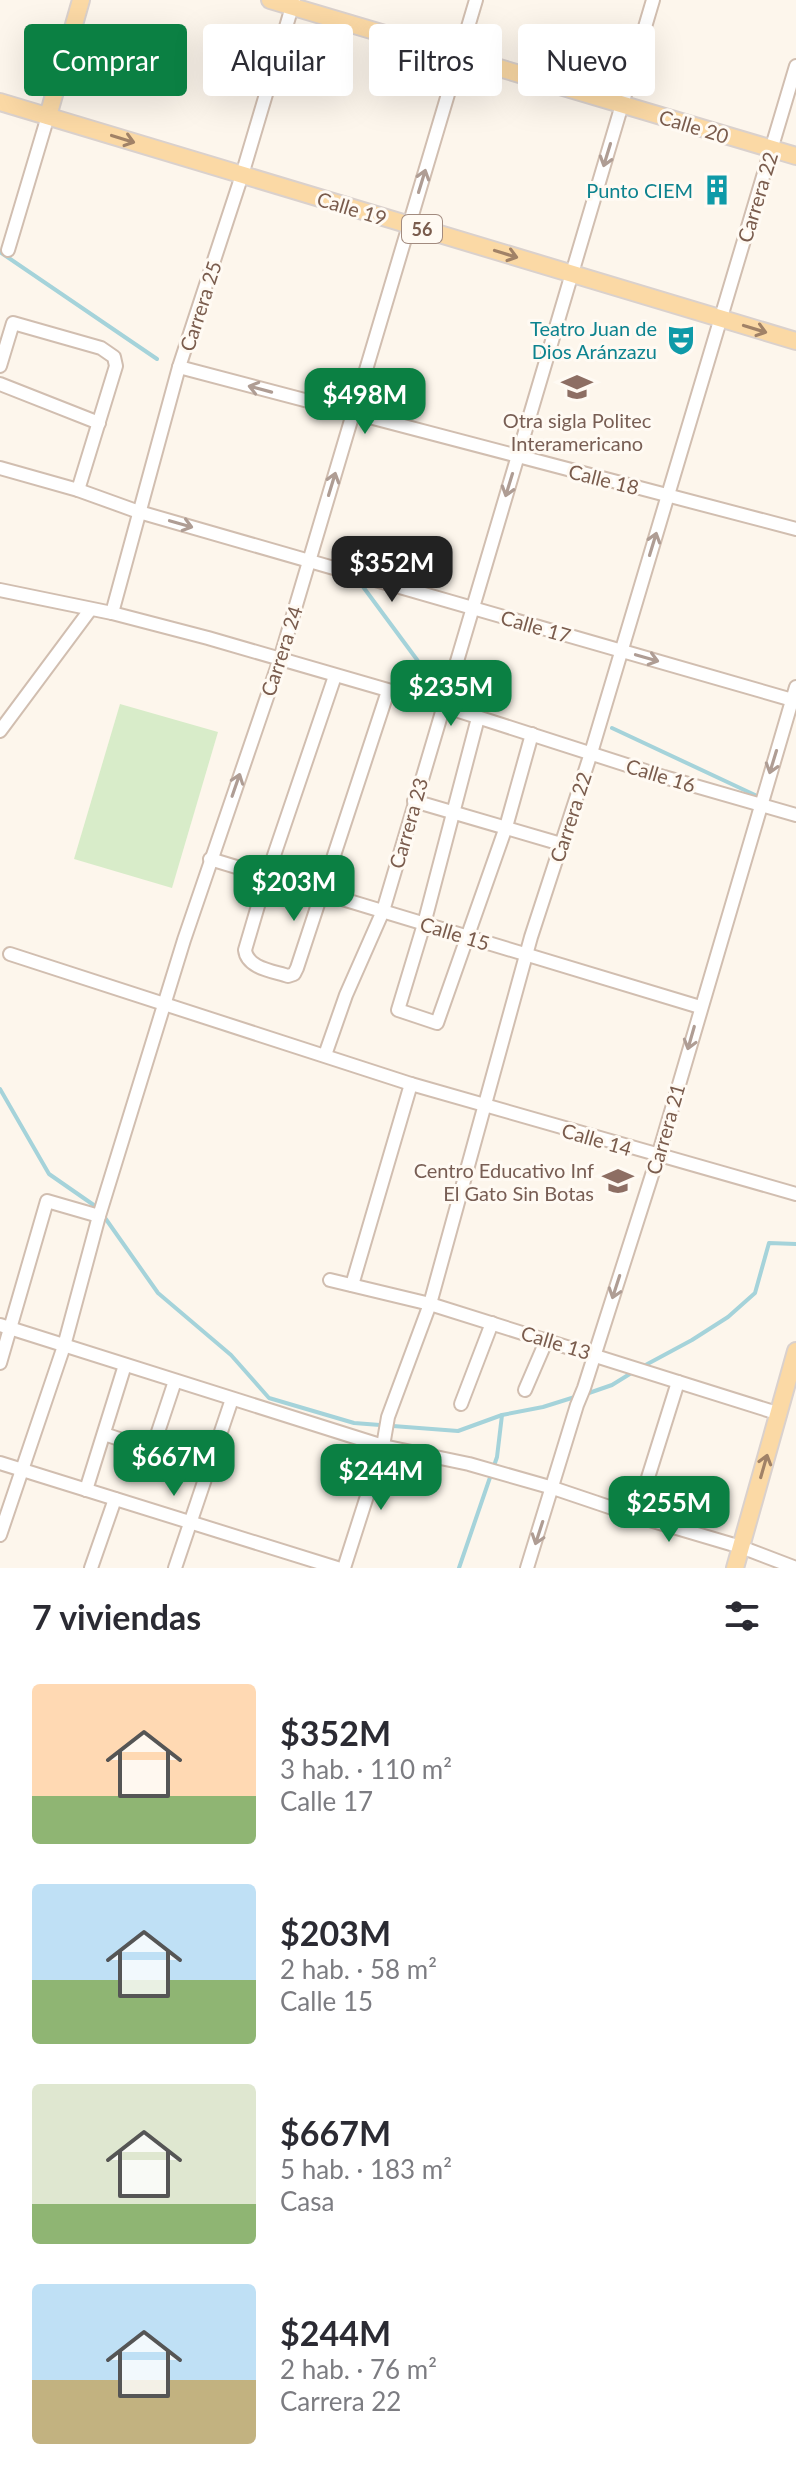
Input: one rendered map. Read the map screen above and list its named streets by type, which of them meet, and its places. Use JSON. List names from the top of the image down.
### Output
{
  "streets": {
    "main road": ["Calle 20", "Calle 19", "56"],
    "street": [
      "Carrera 22",
      "Carrera 25",
      "Calle 18",
      "Calle 17",
      "Carrera 24",
      "Calle 16",
      "Carrera 23",
      "Calle 15",
      "Carrera 21",
      "Calle 14",
      "Calle 13"
    ]
  },
  "crossings": [
    ["Calle 20", "Carrera 22"],
    ["Calle 20", "Carrera 25"],
    ["Calle 20", "Carrera 23"],
    ["Carrera 22", "Calle 19"],
    ["Carrera 22", "Calle 18"],
    ["Carrera 22", "Calle 17"],
    ["Carrera 22", "Calle 16"],
    ["Carrera 22", "Calle 15"],
    ["Carrera 22", "Calle 14"],
    ["Carrera 22", "Calle 13"],
    ["Calle 19", "Carrera 25"],
    ["Calle 19", "Carrera 24"],
    ["Calle 19", "Carrera 23"],
    ["Carrera 25", "Calle 18"],
    ["Carrera 25", "Calle 17"],
    ["Carrera 25", "Calle 16"],
    ["Calle 18", "Carrera 24"],
    ["Calle 18", "Carrera 23"],
    ["Calle 17", "Carrera 24"],
    ["Calle 17", "Carrera 23"],
    ["Calle 17", "Carrera 21"],
    ["Carrera 24", "Calle 16"],
    ["Carrera 24", "Calle 15"],
    ["Carrera 24", "Calle 14"],
    ["Calle 16", "Carrera 23"],
    ["Calle 16", "Carrera 21"],
    ["Carrera 23", "Calle 15"],
    ["Carrera 23", "Calle 14"],
    ["Calle 15", "Carrera 21"],
    ["Carrera 21", "Calle 14"],
    ["Carrera 21", "Calle 13"]
  ],
  "one_way": ["Calle 19", "Calle 17", "Carrera 21"],
  "places": {
    "building": ["Punto CIEM"],
    "theatre": ["Teatro Juan de Dios Aránzazu"],
    "school or university": ["Otra sigla Politec Interamericano", "Centro Educativo Inf El Gato Sin Botas"]
  },
  "page": {
    "chip": [
      "Comprar",
      "Alquilar",
      "Filtros",
      "Nuevo"
    ],
    "price": [
      "$498M",
      "$352M",
      "$235M",
      "$203M",
      "$667M",
      "$244M",
      "$255M"
    ],
    "heading": "7 viviendas",
    "list": [
      {
        "name": "$352M",
        "note": "3 hab. · 110 m² · Calle 17"
      },
      {
        "name": "$203M",
        "note": "2 hab. · 58 m² · Calle 15"
      },
      {
        "name": "$667M",
        "note": "5 hab. · 183 m² · Casa"
      },
      {
        "name": "$244M",
        "note": "2 hab. · 76 m² · Carrera 22"
      }
    ]
  }
}
